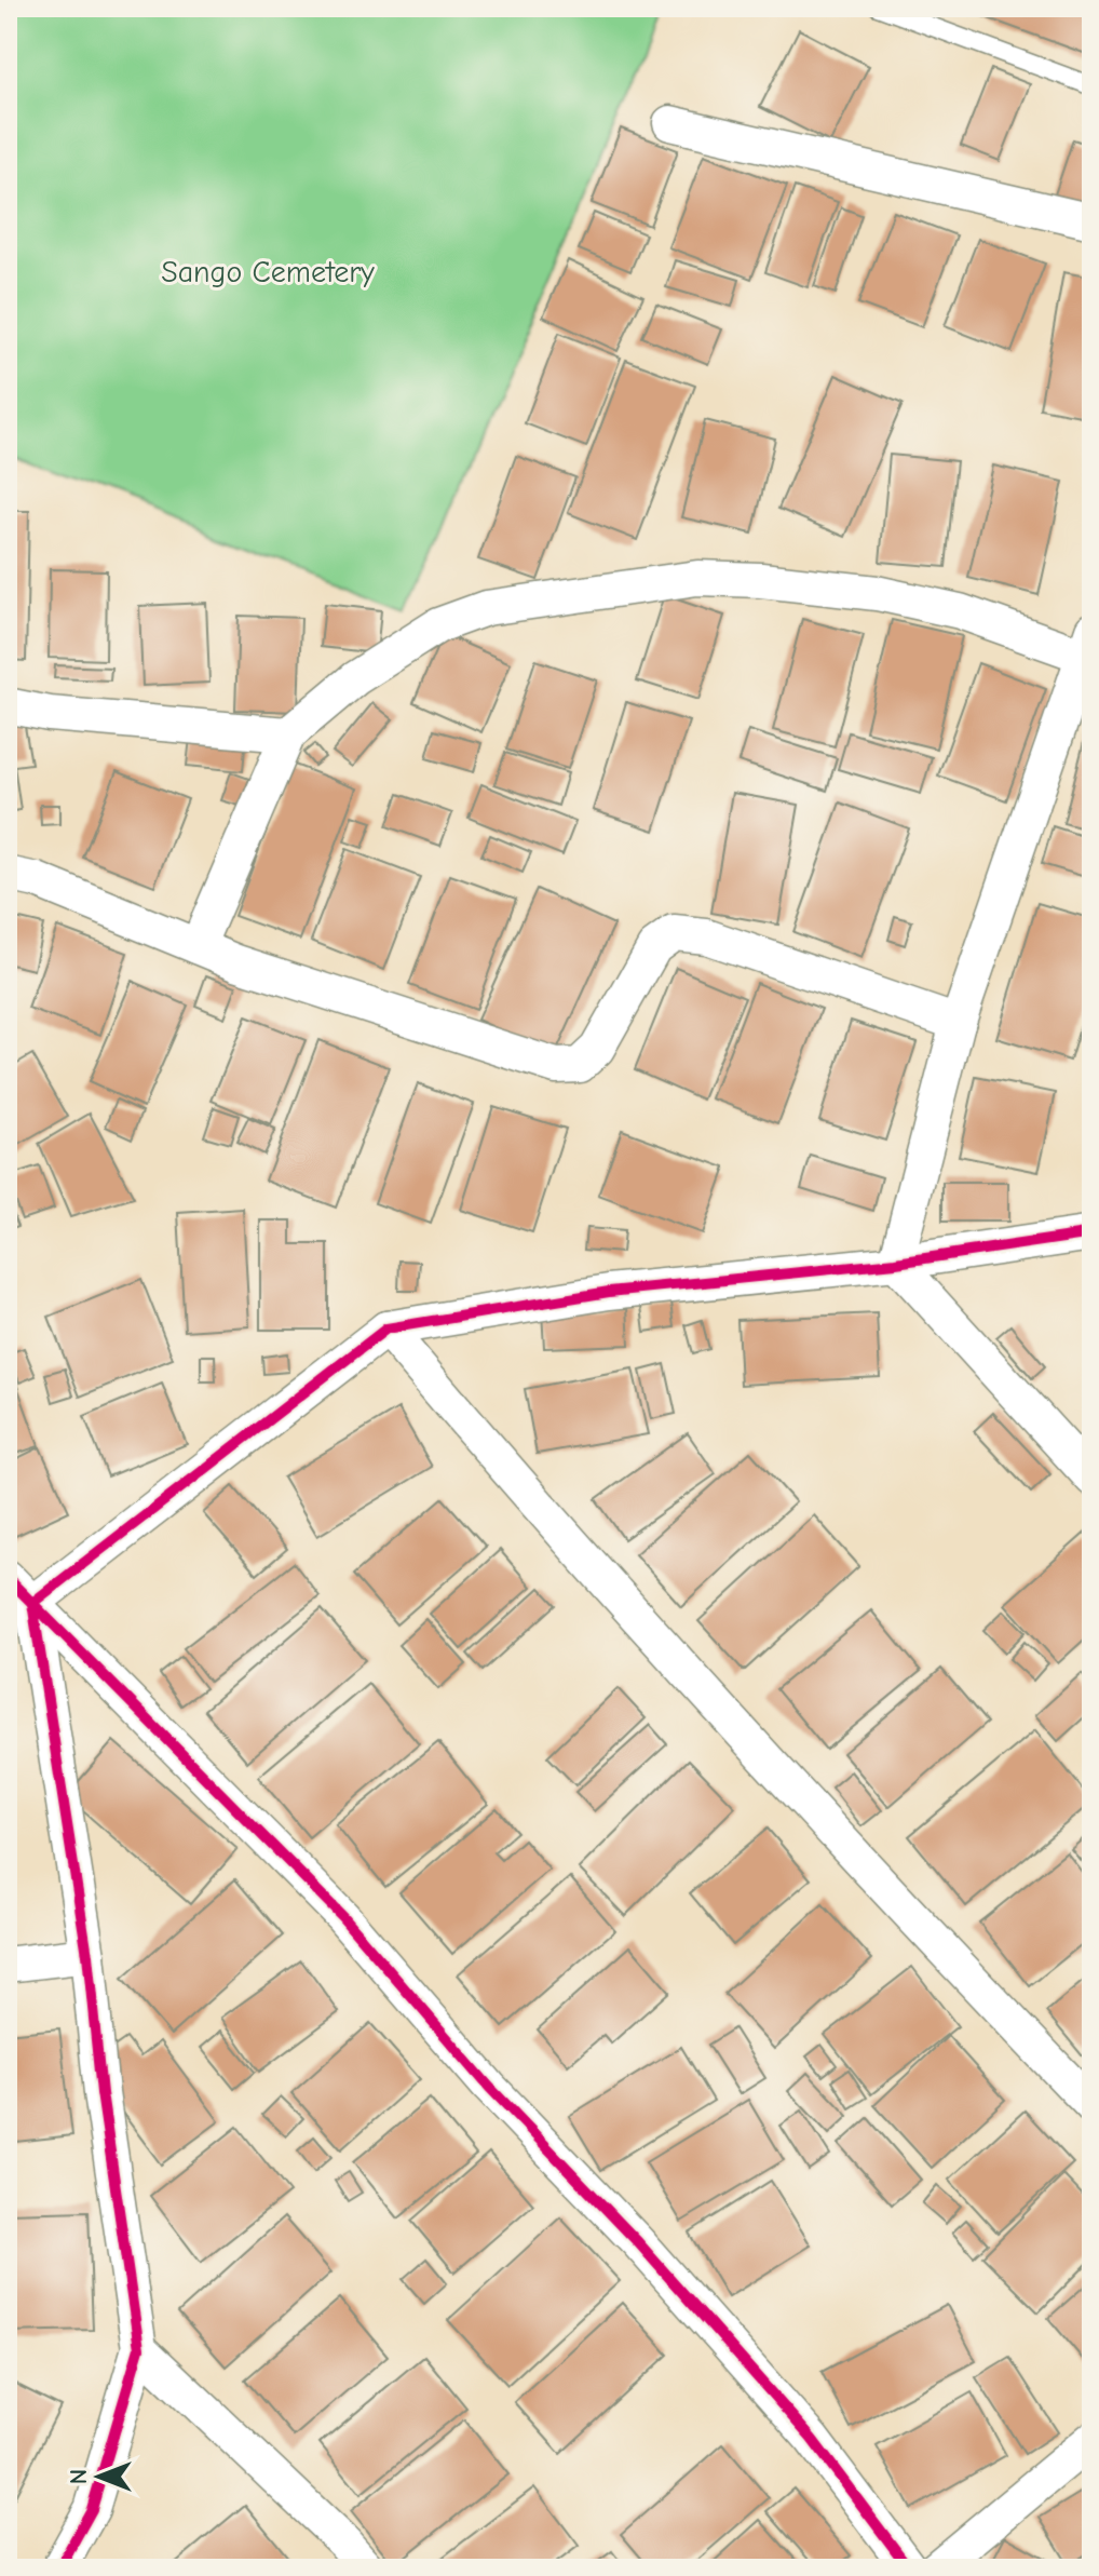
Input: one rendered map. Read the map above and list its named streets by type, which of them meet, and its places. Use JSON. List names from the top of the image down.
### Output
{
  "parks": ["Sango Cemetery"],
  "north": "left"
}
